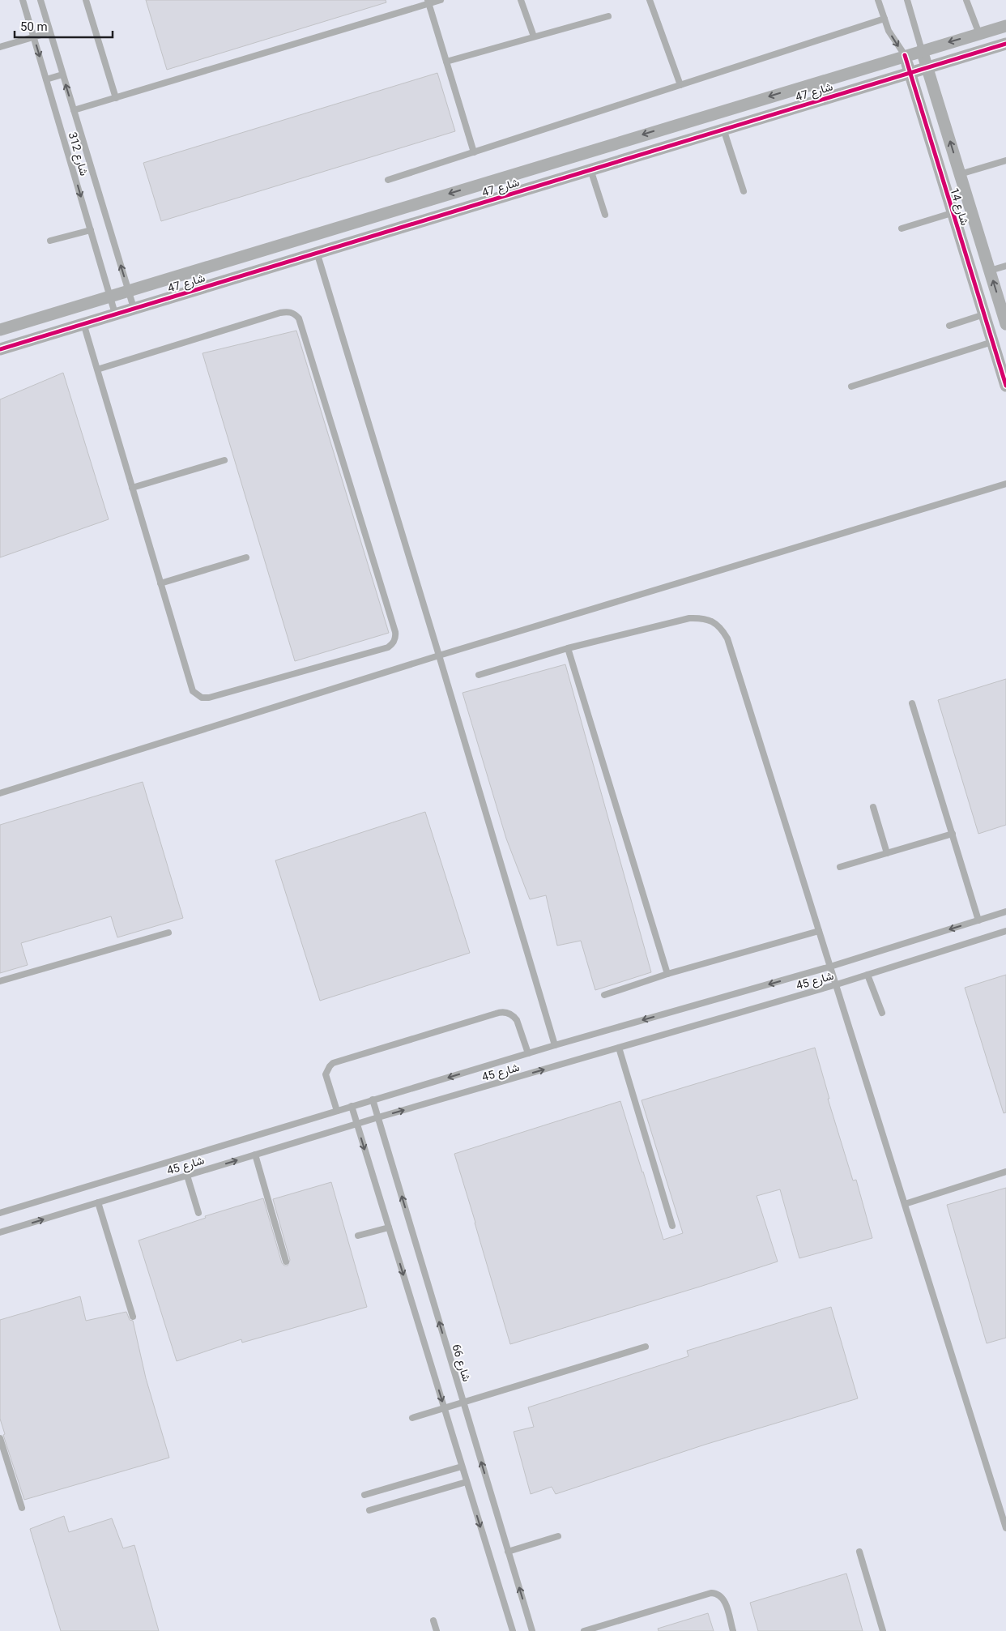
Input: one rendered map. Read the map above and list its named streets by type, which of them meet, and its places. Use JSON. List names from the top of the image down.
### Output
{
  "streets": {
    "street": ["شارع 47", "شارع 14"],
    "lane": ["شارع 312", "شارع 45", "شارع 66"]
  },
  "crossings": [
    ["شارع 47", "شارع 312"],
    ["شارع 47", "شارع 14"],
    ["شارع 45", "شارع 66"]
  ],
  "scale_bar": "50 m"
}
